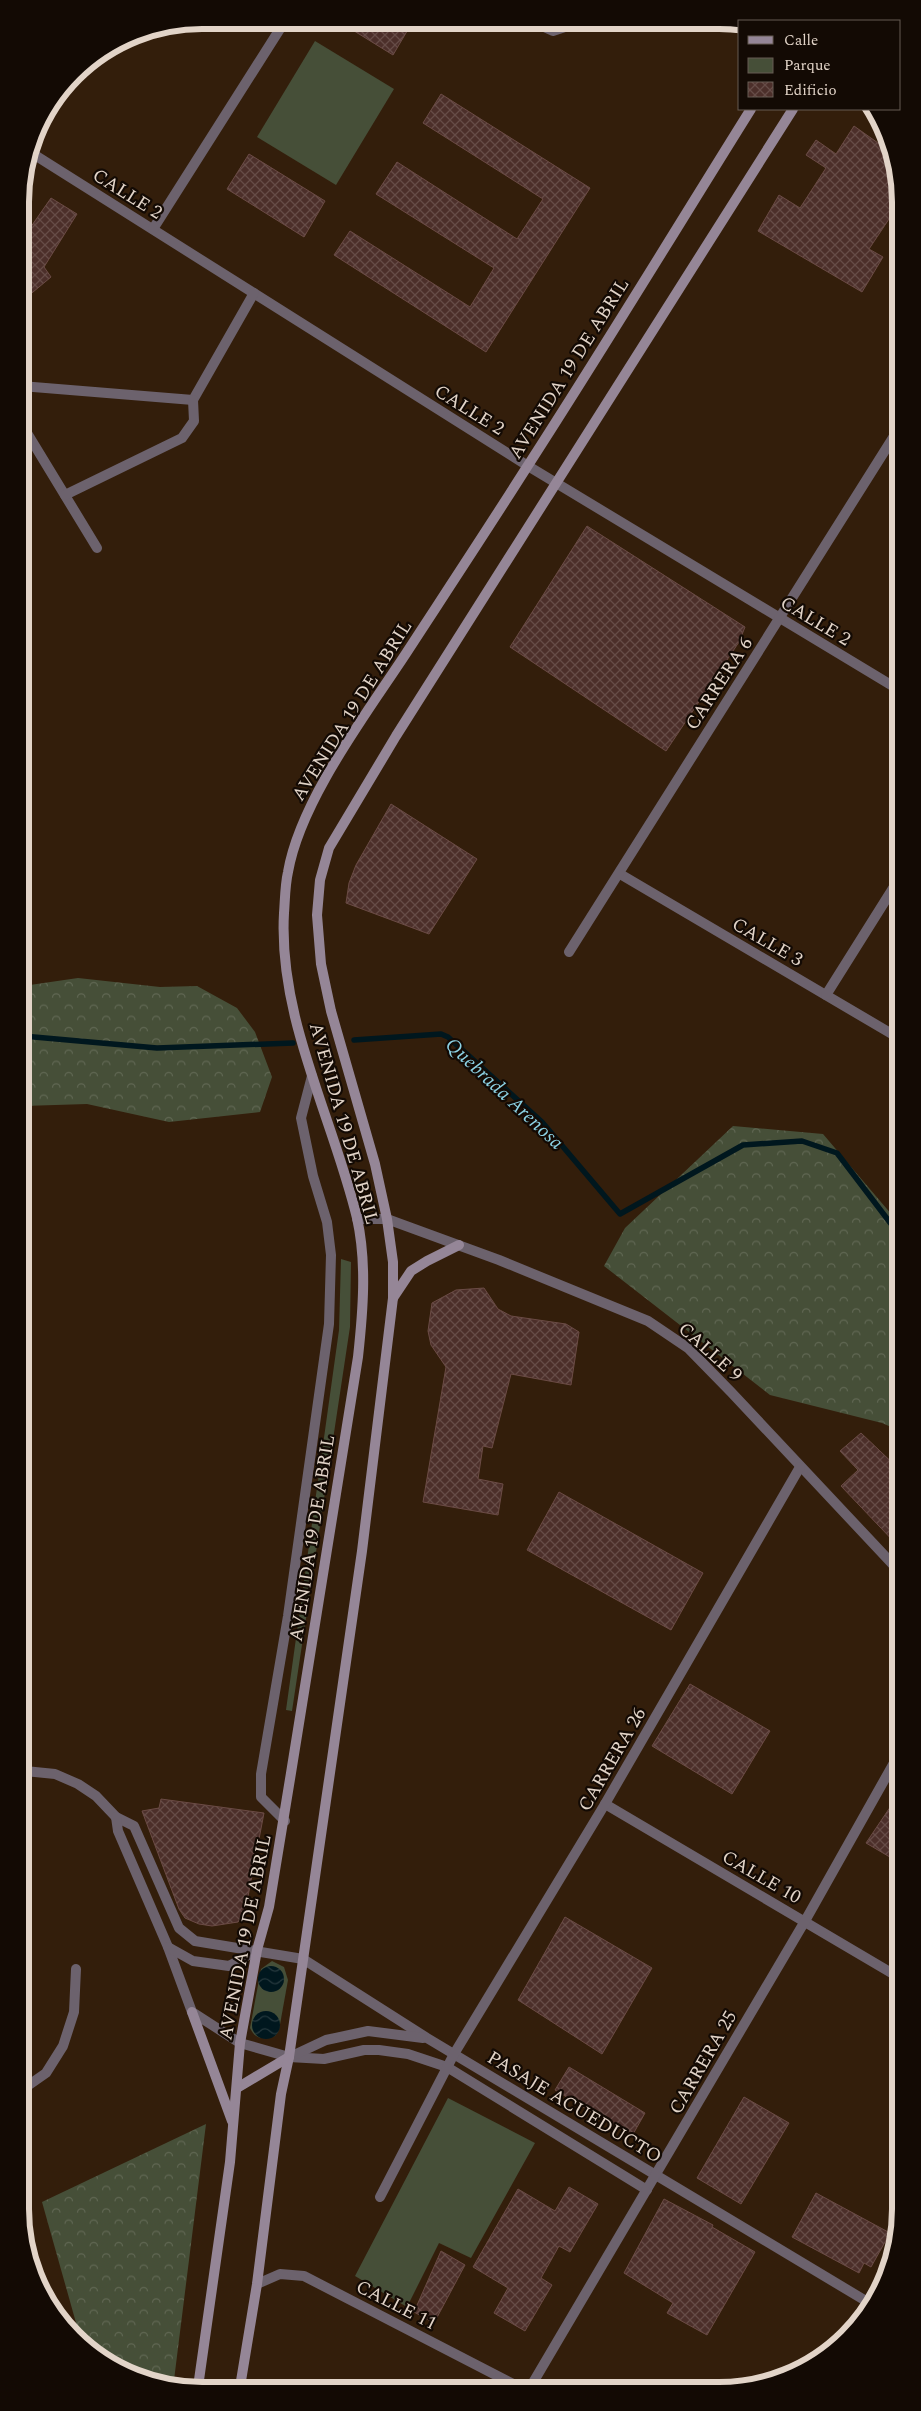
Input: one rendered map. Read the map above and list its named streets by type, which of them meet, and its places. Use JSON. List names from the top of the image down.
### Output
{
  "streets": {
    "main road": ["AVENIDA 19 DE ABRIL"],
    "street": [
      "CALLE 2",
      "CARRERA 6",
      "CALLE 3",
      "CALLE 9",
      "CARRERA 26",
      "CALLE 10",
      "CARRERA 25",
      "PASAJE ACUEDUCTO",
      "CALLE 11"
    ]
  },
  "crossings": [
    ["CALLE 2", "AVENIDA 19 DE ABRIL"],
    ["CALLE 2", "CARRERA 6"],
    ["AVENIDA 19 DE ABRIL", "CALLE 9"],
    ["AVENIDA 19 DE ABRIL", "PASAJE ACUEDUCTO"],
    ["AVENIDA 19 DE ABRIL", "CALLE 11"],
    ["CARRERA 6", "CALLE 3"],
    ["CALLE 9", "CARRERA 26"],
    ["CARRERA 26", "CALLE 10"],
    ["CARRERA 26", "PASAJE ACUEDUCTO"],
    ["CALLE 10", "CARRERA 25"],
    ["CARRERA 25", "PASAJE ACUEDUCTO"]
  ],
  "water": ["Quebrada Arenosa"],
  "legend": ["Calle", "Parque", "Edificio"]
}
